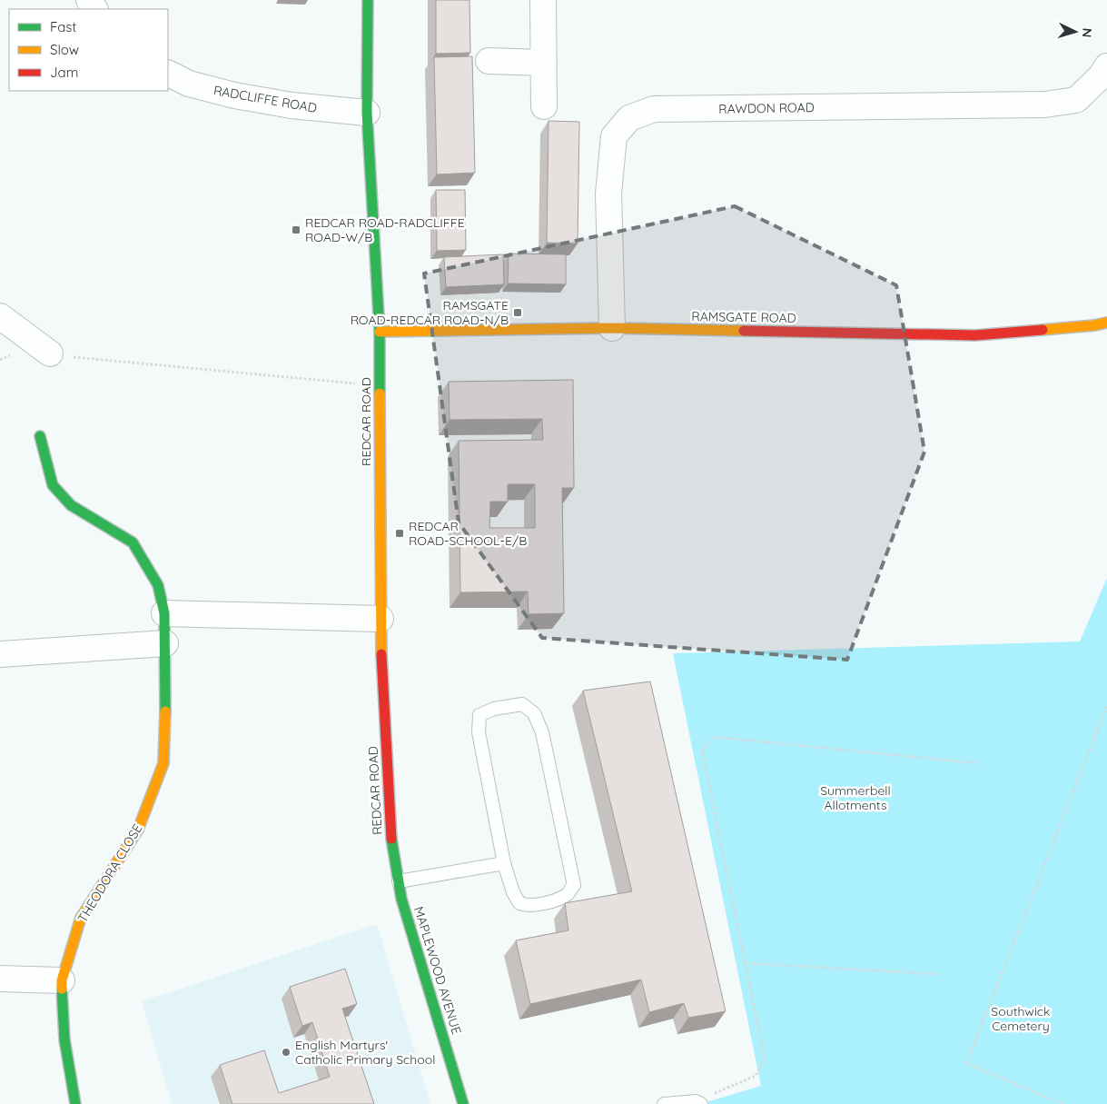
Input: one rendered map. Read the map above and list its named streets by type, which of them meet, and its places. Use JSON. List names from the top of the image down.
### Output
{
  "streets": {
    "street": [
      "RADCLIFFE ROAD",
      "RAWDON ROAD",
      "RAMSGATE ROAD",
      "REDCAR ROAD",
      "THEODORA CLOSE",
      "MAPLEWOOD AVENUE"
    ]
  },
  "crossings": [
    ["RADCLIFFE ROAD", "REDCAR ROAD"],
    ["RAWDON ROAD", "RAMSGATE ROAD"],
    ["RAMSGATE ROAD", "REDCAR ROAD"],
    ["REDCAR ROAD", "MAPLEWOOD AVENUE"]
  ],
  "parks": ["Summerbell Allotments", "Southwick Cemetery"],
  "places": {
    "transit": ["REDCAR ROAD-RADCLIFFE ROAD-W/B", "RAMSGATE ROAD-REDCAR ROAD-N/B", "REDCAR ROAD-SCHOOL-E/B"],
    "other": ["English Martyrs' Catholic Primary School"]
  },
  "legend": ["Fast", "Slow", "Jam"],
  "north": "right"
}
